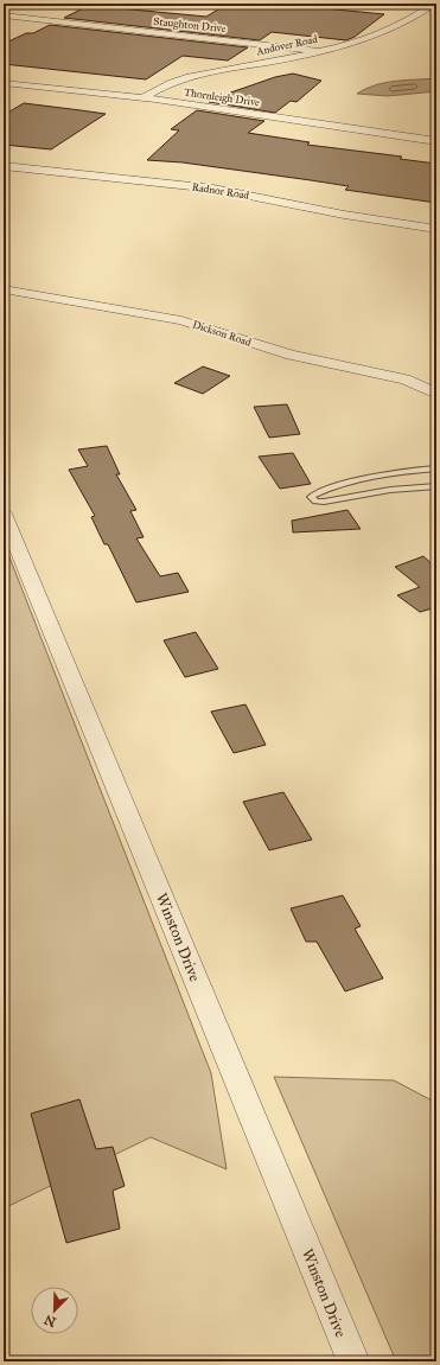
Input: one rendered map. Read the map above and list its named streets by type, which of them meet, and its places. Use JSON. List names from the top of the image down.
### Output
{
  "streets": {
    "street": [
      "Staughton Drive",
      "Andover Road",
      "Thornleigh Drive",
      "Radnor Road",
      "Dickson Road",
      "Winston Drive"
    ]
  },
  "crossings": [
    ["Staughton Drive", "Andover Road"],
    ["Andover Road", "Thornleigh Drive"]
  ],
  "north": "bottom left"
}
